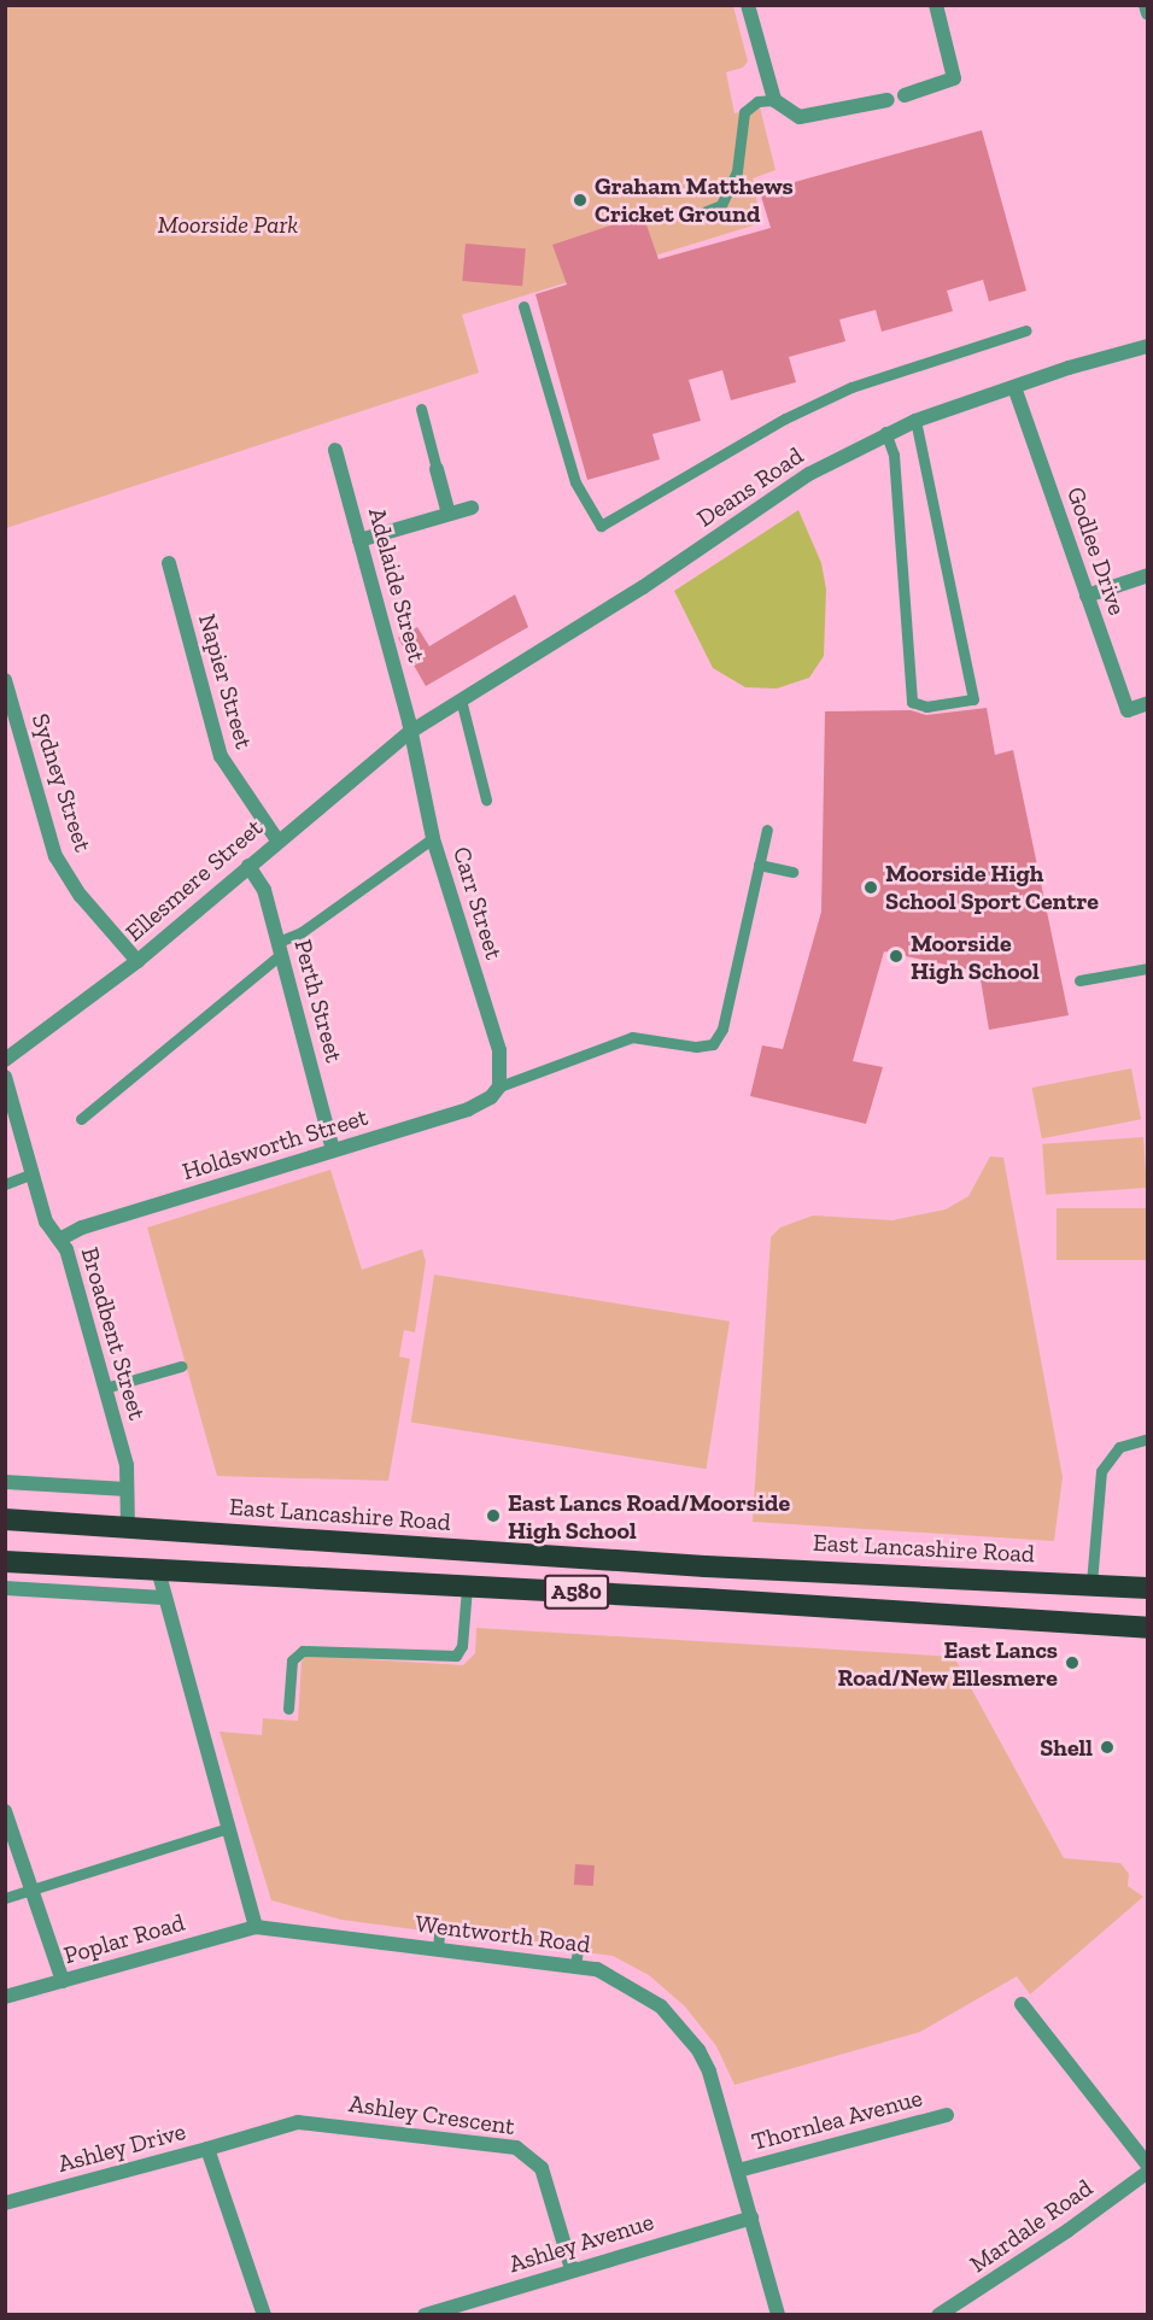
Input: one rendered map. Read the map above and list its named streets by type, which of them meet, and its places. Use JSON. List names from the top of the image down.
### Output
{
  "streets": {
    "highway": ["East Lancashire Road", "A580"],
    "street": [
      "Deans Road",
      "Godlee Drive",
      "Adelaide Street",
      "Napier Street",
      "Sydney Street",
      "Ellesmere Street",
      "Carr Street",
      "Perth Street",
      "Holdsworth Street",
      "Broadbent Street",
      "Wentworth Road",
      "Poplar Road",
      "Ashley Crescent",
      "Thornlea Avenue",
      "Ashley Drive",
      "Mardale Road",
      "Ashley Avenue"
    ]
  },
  "crossings": [
    ["Deans Road", "Godlee Drive"],
    ["Deans Road", "Adelaide Street"],
    ["Deans Road", "Ellesmere Street"],
    ["Deans Road", "Carr Street"],
    ["Adelaide Street", "Ellesmere Street"],
    ["Adelaide Street", "Carr Street"],
    ["Napier Street", "Ellesmere Street"],
    ["Sydney Street", "Ellesmere Street"],
    ["Ellesmere Street", "Carr Street"],
    ["Ellesmere Street", "Perth Street"],
    ["Carr Street", "Holdsworth Street"],
    ["Perth Street", "Holdsworth Street"],
    ["Holdsworth Street", "Broadbent Street"],
    ["Broadbent Street", "East Lancashire Road"],
    ["Wentworth Road", "Poplar Road"],
    ["Wentworth Road", "Thornlea Avenue"],
    ["Wentworth Road", "Ashley Avenue"],
    ["Ashley Crescent", "Ashley Drive"],
    ["Ashley Crescent", "Ashley Avenue"]
  ],
  "parks": ["Moorside Park"],
  "places": [
    "Graham Matthews Cricket Ground",
    "Moorside High School Sport Centre",
    "Moorside High School",
    "East Lancs Road/Moorside High School",
    "East Lancs Road/New Ellesmere",
    "Shell"
  ]
}
